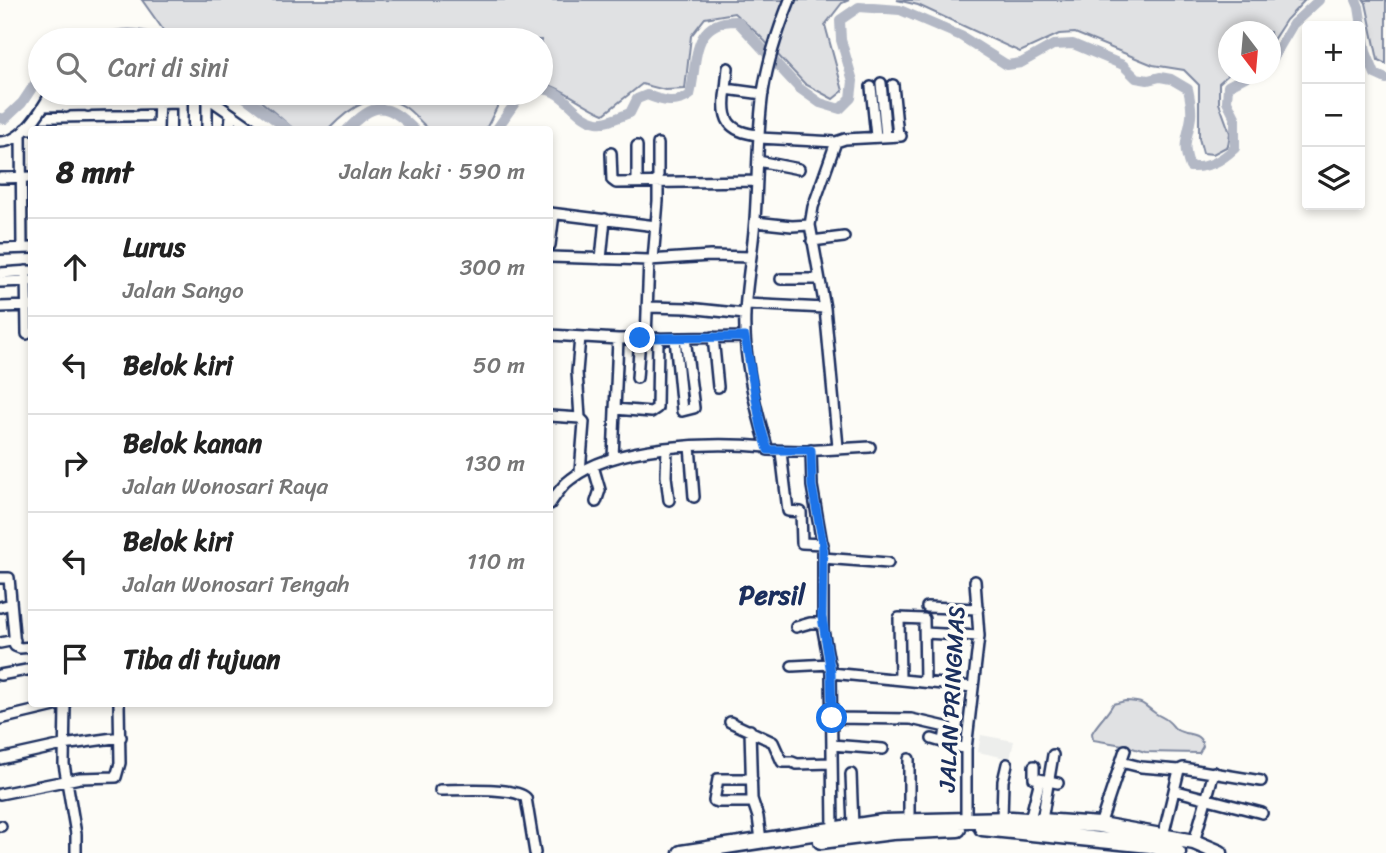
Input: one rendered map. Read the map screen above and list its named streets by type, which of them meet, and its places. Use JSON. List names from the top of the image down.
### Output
{
  "streets": {
    "street": ["JALAN PRINGMAS"]
  },
  "districts": ["Persil"],
  "north": "bottom",
  "page": {
    "map_buttons": ["+", "−"],
    "search": "Cari di sini",
    "heading": ["8 mnt", "Jalan kaki · 590 m"],
    "list": [
      ["Lurus", "Jalan Sango", "300 m"],
      ["Belok kiri", "50 m"],
      ["Belok kanan", "Jalan Wonosari Raya", "130 m"],
      ["Belok kiri", "Jalan Wonosari Tengah", "110 m"],
      "Tiba di tujuan"
    ]
  }
}
